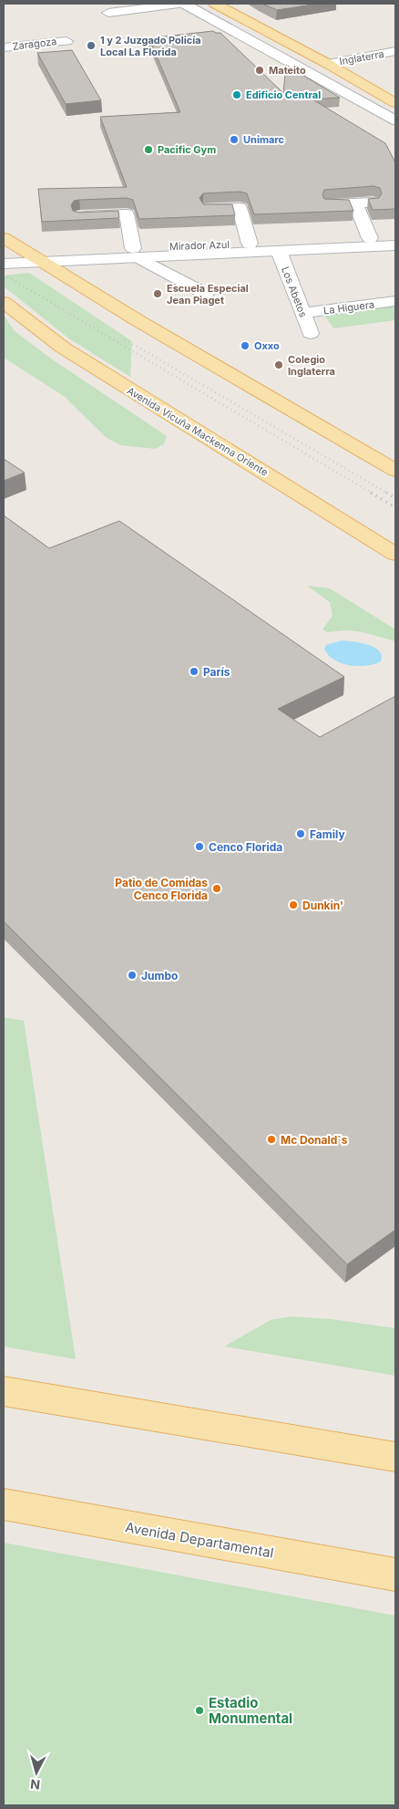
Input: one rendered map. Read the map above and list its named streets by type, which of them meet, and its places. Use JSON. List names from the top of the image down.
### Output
{
  "streets": {
    "main road": ["Avenida Vicuña Mackenna Oriente", "Avenida Departamental"],
    "street": [
      "Zaragoza",
      "Inglaterra",
      "Mirador Azul",
      "Los Abetos",
      "La Higuera"
    ]
  },
  "crossings": [
    ["Mirador Azul", "Los Abetos"],
    ["Los Abetos", "La Higuera"]
  ],
  "places": [
    "1 y 2 Juzgado Policía Local La Florida",
    "Mateito",
    "Edificio Central",
    "Unimarc",
    "Pacific Gym",
    "Escuela Especial Jean Piaget",
    "Oxxo",
    "Colegio Inglaterra",
    "París",
    "Family",
    "Cenco Florida",
    "Patio de Comidas Cenco Florida",
    "Dunkin'",
    "Jumbo",
    "Mc Donald´s",
    "Estadio Monumental"
  ],
  "north": "bottom"
}
